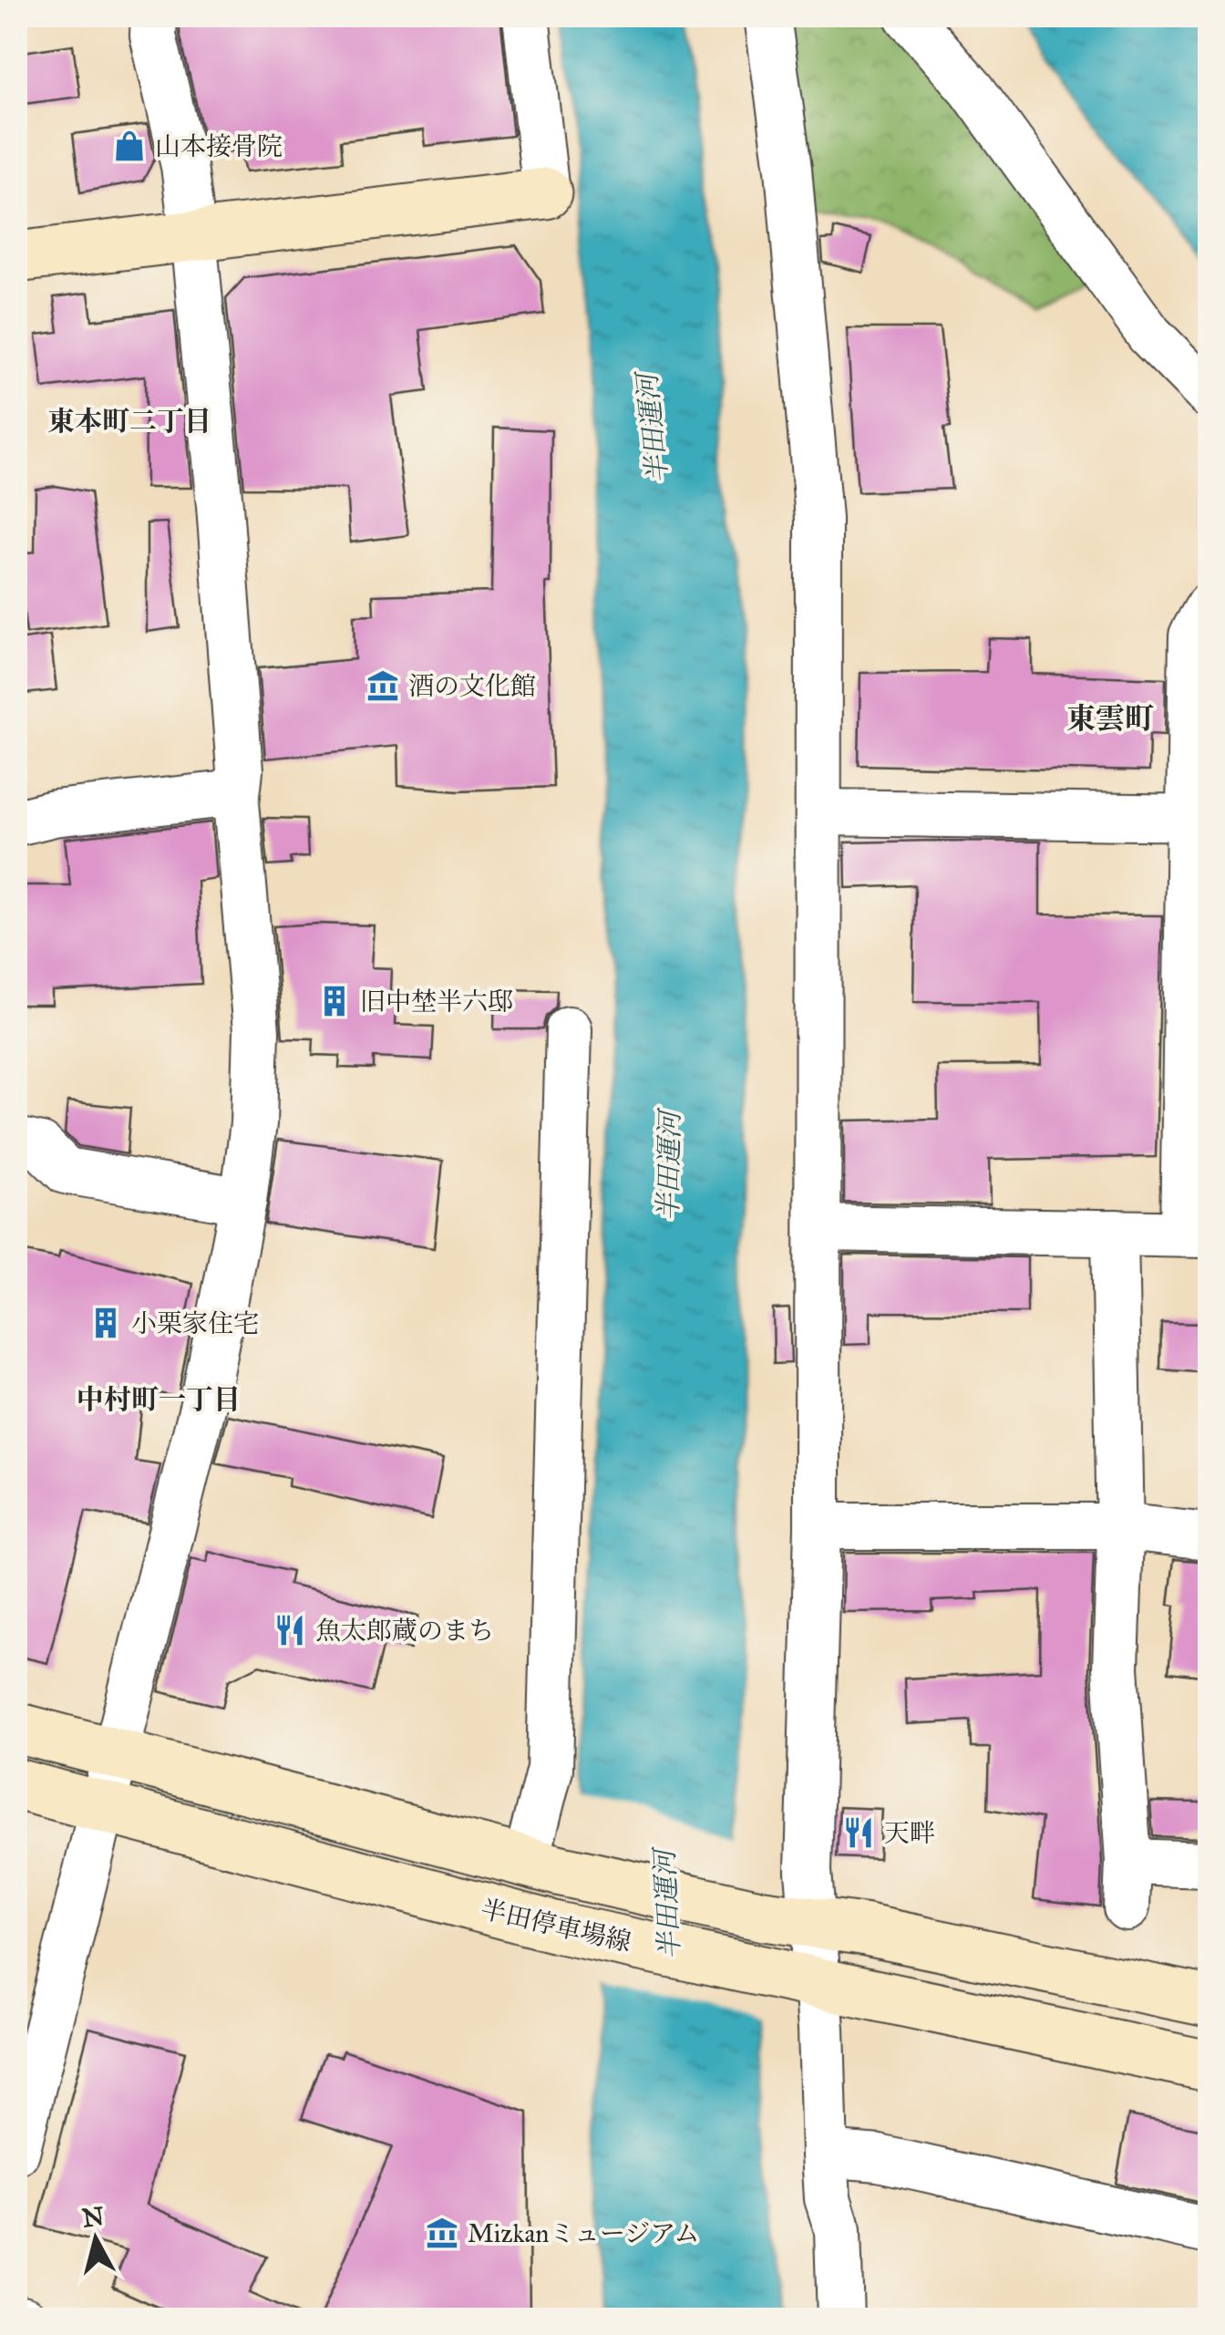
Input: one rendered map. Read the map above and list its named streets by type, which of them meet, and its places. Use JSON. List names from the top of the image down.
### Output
{
  "streets": {
    "main road": ["半田停車場線"]
  },
  "districts": ["東本町二丁目", "東雲町", "中村町一丁目"],
  "water": ["半田運河"],
  "places": {
    "shop": ["山本接骨院"],
    "museum": ["酒の文化館", "Mizkanミュージアム"],
    "building": ["旧中埜半六邸", "小栗家住宅"],
    "restaurant": ["魚太郎蔵のまち", "天畔"]
  },
  "north": "top"
}
